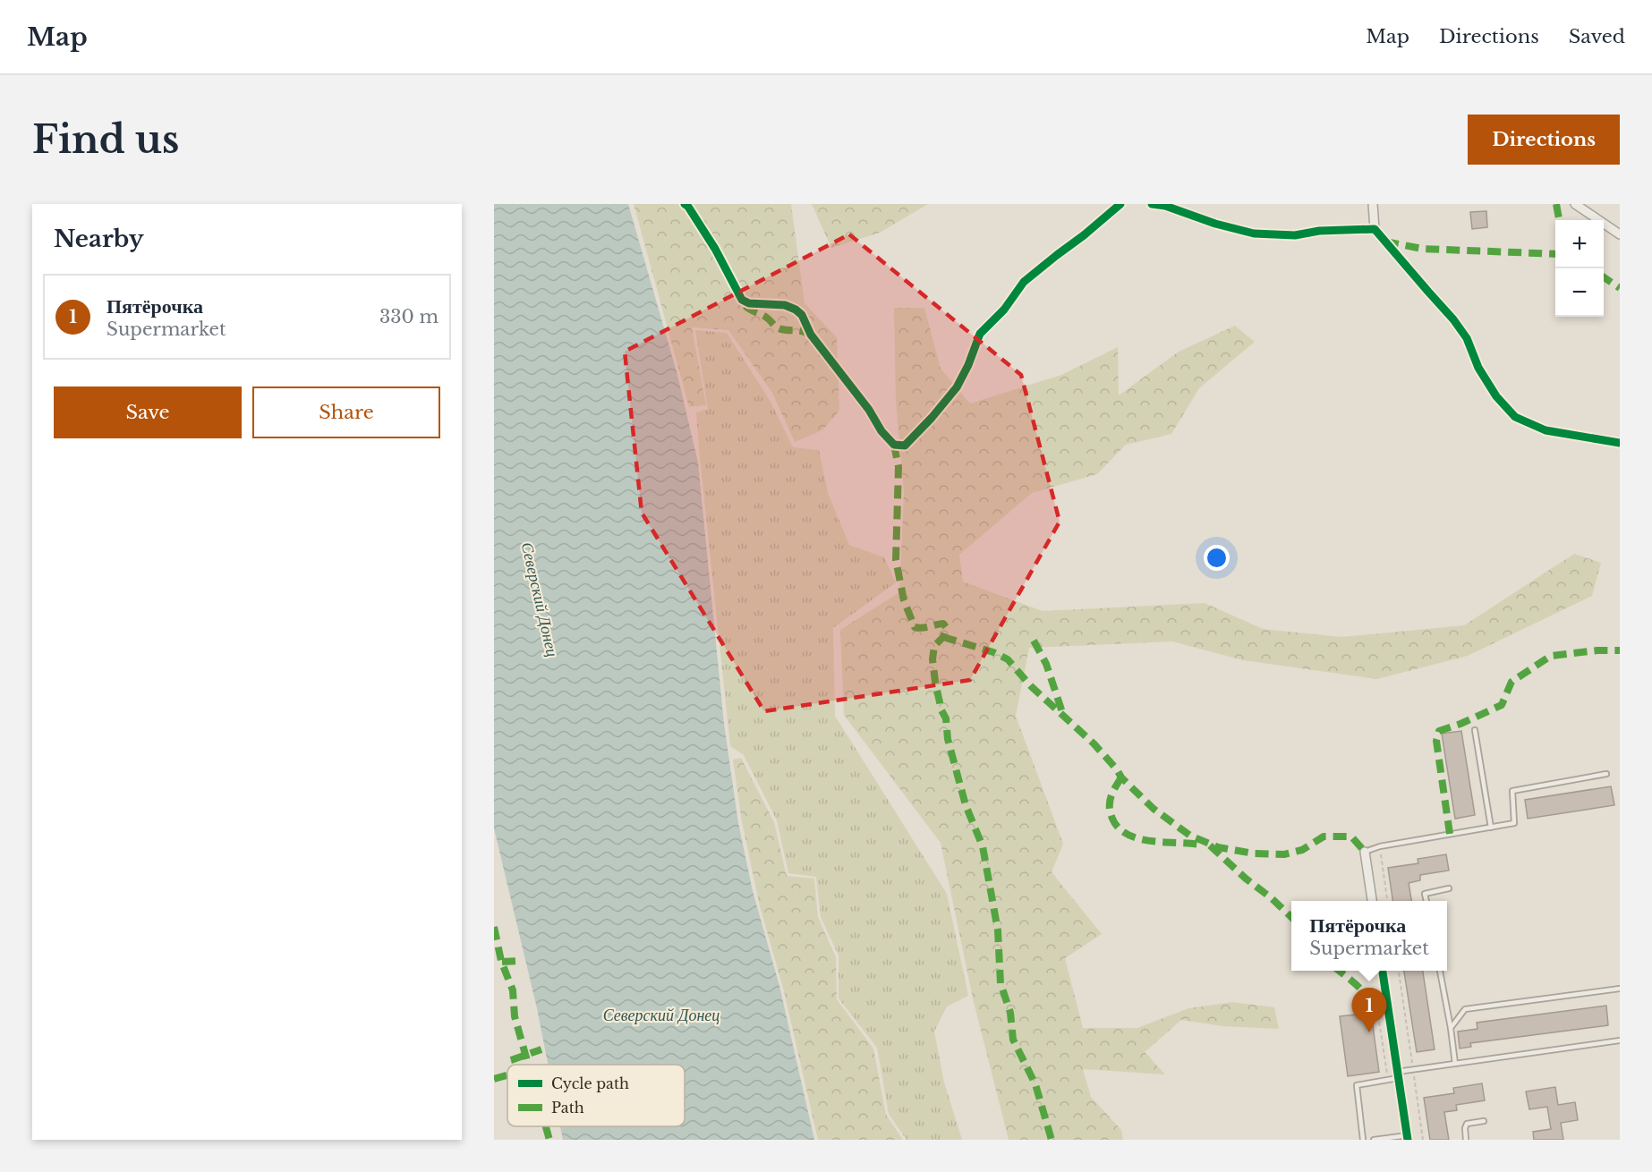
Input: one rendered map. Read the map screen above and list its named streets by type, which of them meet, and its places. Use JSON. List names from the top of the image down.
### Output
{
  "water": ["Северский Донец"],
  "legend": ["Cycle path", "Path"],
  "page": {
    "header": "Map",
    "nav": ["Map", "Directions", "Saved"],
    "buttons": [
      "Directions",
      ["Save", "Share"]
    ],
    "title": "Find us",
    "heading": "Nearby",
    "map_buttons": ["+", "−"],
    "list": [
      {
        "mark": "1",
        "name": "Пятёрочка",
        "note": "Supermarket",
        "value": "330 m"
      }
    ],
    "popup": ["Пятёрочка", "Supermarket"],
    "pins": "1"
  }
}
